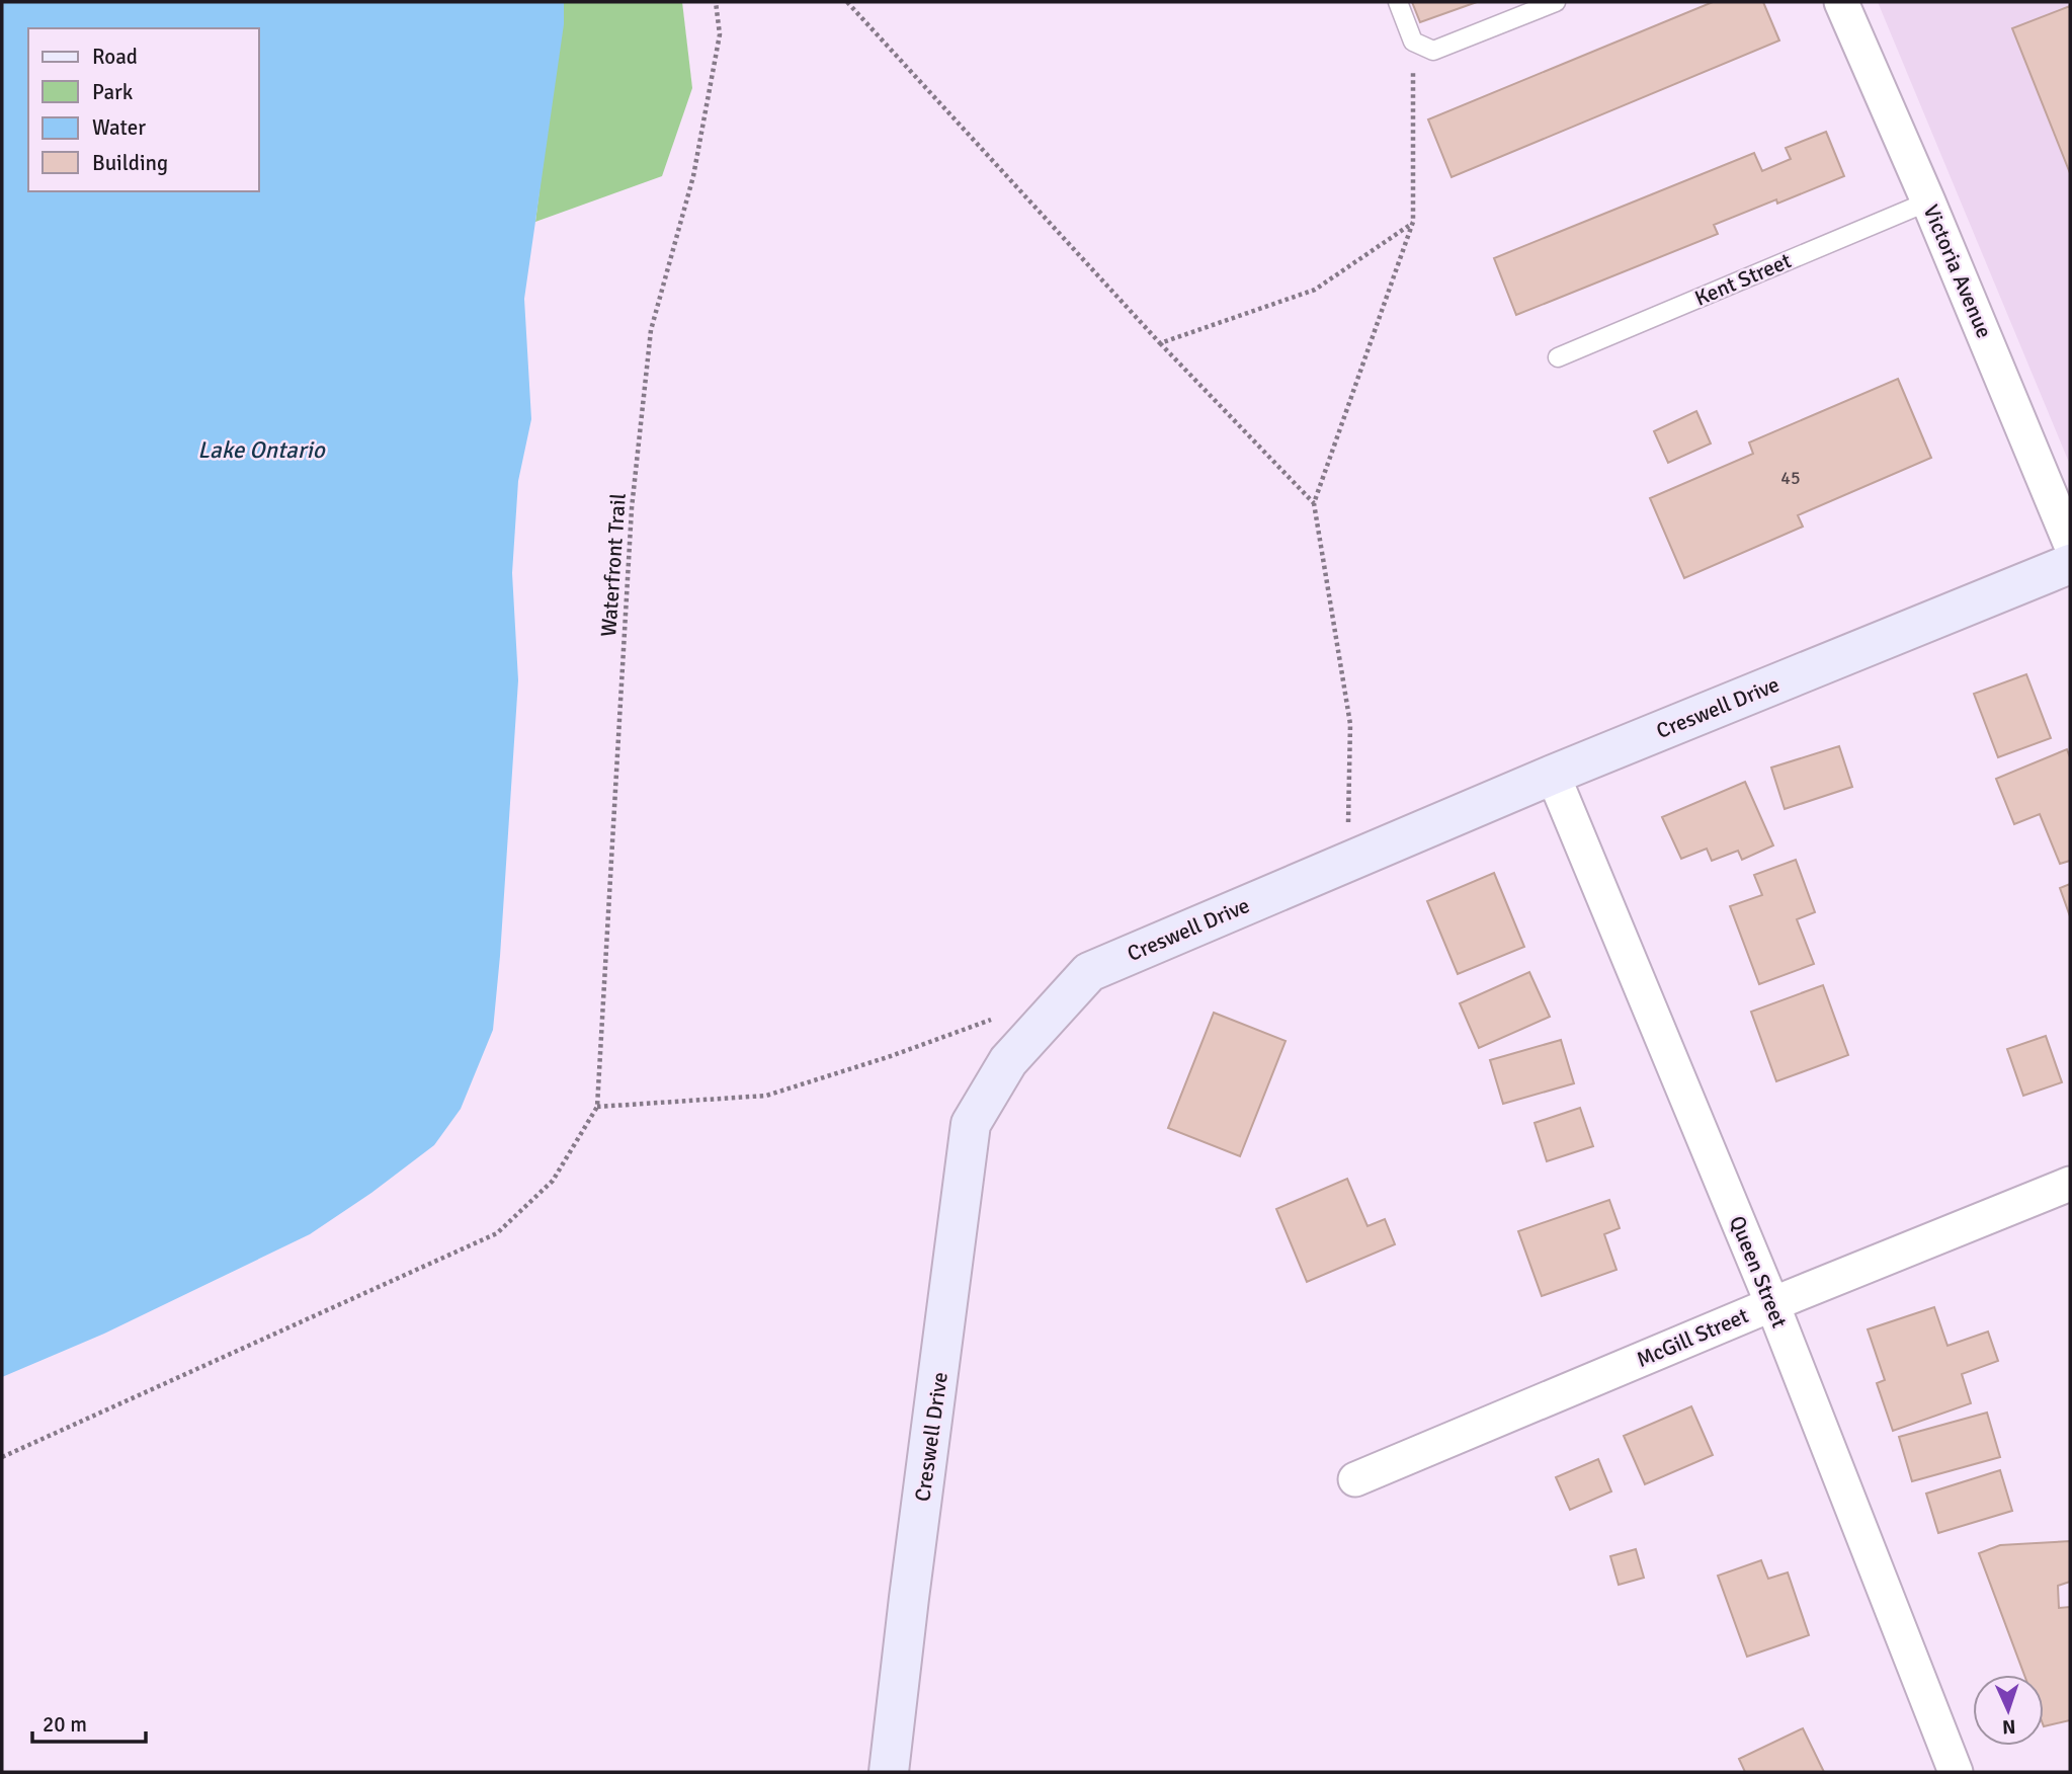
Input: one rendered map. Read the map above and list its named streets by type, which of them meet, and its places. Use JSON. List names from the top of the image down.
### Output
{
  "streets": {
    "street": [
      "Victoria Avenue",
      "Creswell Drive",
      "Queen Street",
      "McGill Street"
    ],
    "lane": ["Kent Street"],
    "path": ["Waterfront Trail"]
  },
  "crossings": [
    ["Victoria Avenue", "Kent Street"],
    ["Creswell Drive", "Queen Street"],
    ["Queen Street", "McGill Street"]
  ],
  "water": ["Lake Ontario"],
  "house_numbers": ["45"],
  "legend": [
    "Road",
    "Park",
    "Water",
    "Building"
  ],
  "scale_bar": "20 m",
  "north": "bottom"
}
